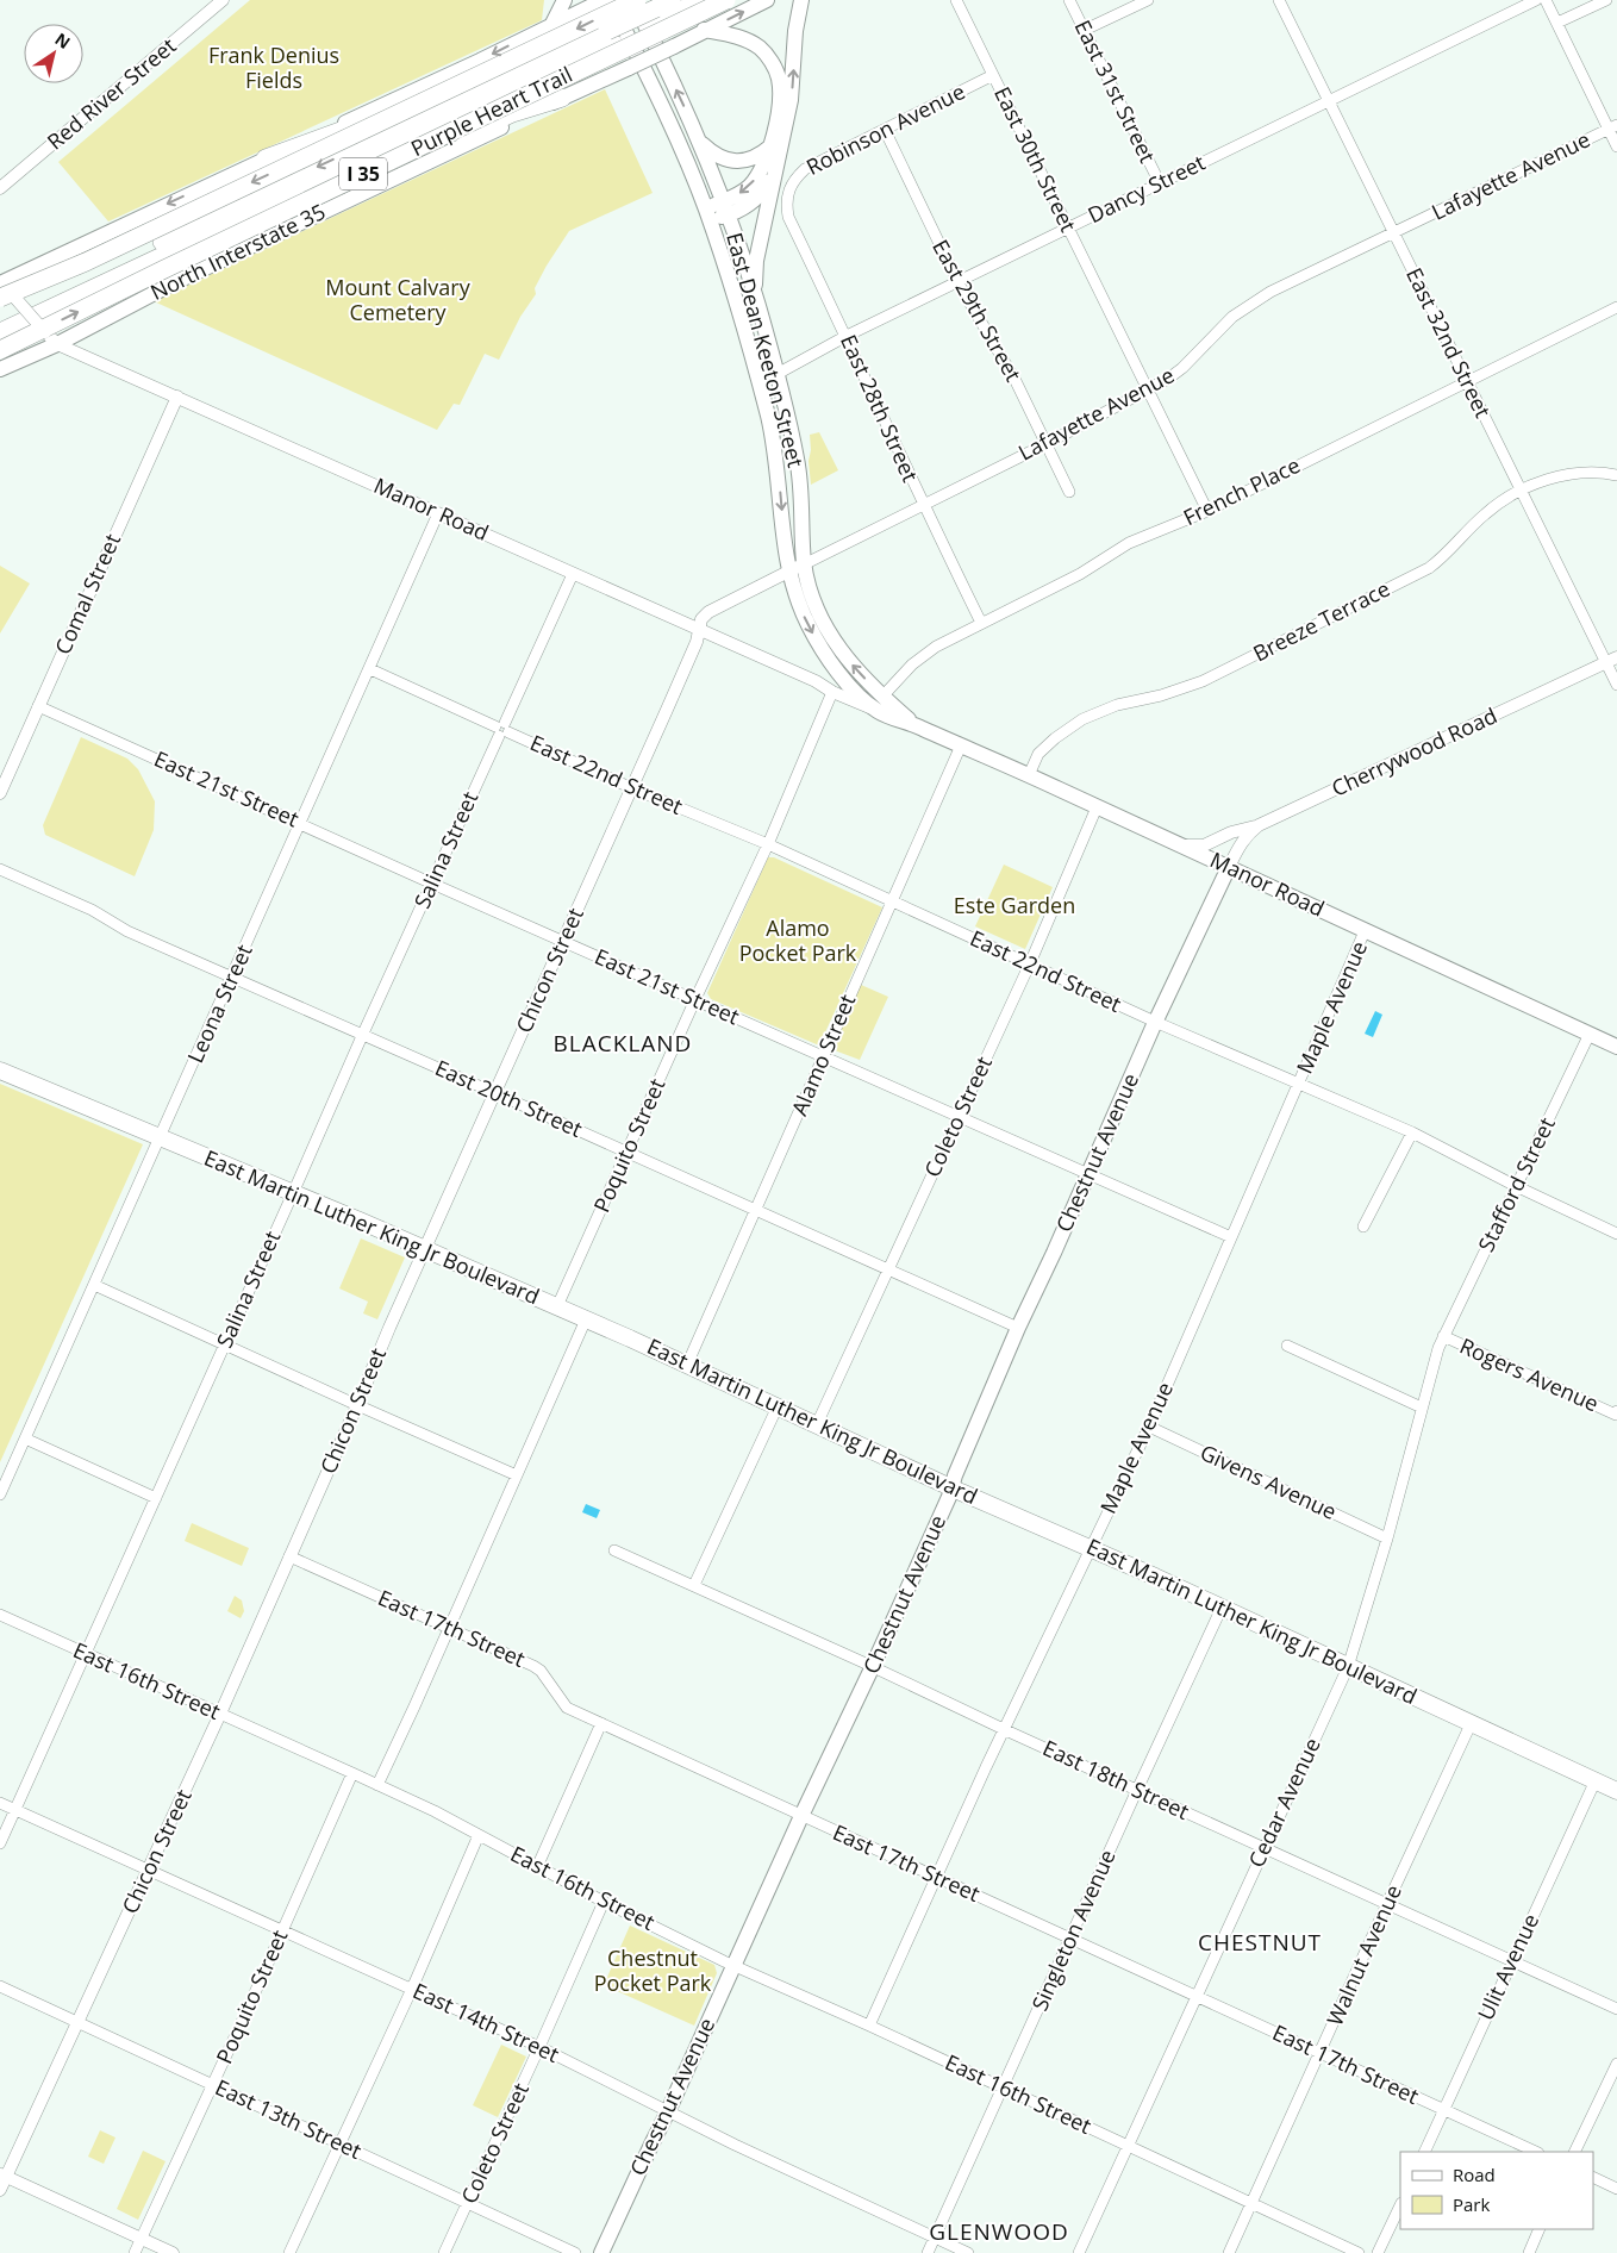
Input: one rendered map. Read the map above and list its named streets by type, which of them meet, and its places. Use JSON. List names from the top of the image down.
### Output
{
  "streets": {
    "highway": ["Purple Heart Trail", "I 35"],
    "main road": [
      "North Interstate 35",
      "East Dean Keeton Street",
      "Manor Road",
      "Chestnut Avenue",
      "East Martin Luther King Jr Boulevard"
    ],
    "street": [
      "East 31st Street",
      "Red River Street",
      "Robinson Avenue",
      "East 30th Street",
      "Lafayette Avenue",
      "Dancy Street",
      "East 29th Street",
      "East 32nd Street",
      "East 28th Street",
      "French Place",
      "Comal Street",
      "Breeze Terrace",
      "Cherrywood Road",
      "East 22nd Street",
      "East 21st Street",
      "Salina Street",
      "Chicon Street",
      "Leona Street",
      "Maple Avenue",
      "Alamo Street",
      "East 20th Street",
      "Coleto Street",
      "Poquito Street",
      "Stafford Street",
      "Rogers Avenue",
      "Givens Avenue",
      "East 17th Street",
      "East 16th Street",
      "East 18th Street",
      "Cedar Avenue",
      "Singleton Avenue",
      "Walnut Avenue",
      "Ulit Avenue",
      "East 14th Street",
      "East 13th Street"
    ]
  },
  "crossings": [
    ["East 31st Street", "Dancy Street"],
    ["Purple Heart Trail", "Manor Road"],
    ["Robinson Avenue", "East 30th Street"],
    ["Robinson Avenue", "East 29th Street"],
    ["Robinson Avenue", "East 28th Street"],
    ["East 30th Street", "Lafayette Avenue"],
    ["East 30th Street", "Dancy Street"],
    ["East 30th Street", "French Place"],
    ["Lafayette Avenue", "East 29th Street"],
    ["Lafayette Avenue", "East 32nd Street"],
    ["Lafayette Avenue", "East Dean Keeton Street"],
    ["Lafayette Avenue", "East 28th Street"],
    ["Lafayette Avenue", "Manor Road"],
    ["Lafayette Avenue", "Chicon Street"],
    ["Dancy Street", "East 29th Street"],
    ["Dancy Street", "East 32nd Street"],
    ["Dancy Street", "East Dean Keeton Street"],
    ["Dancy Street", "East 28th Street"],
    ["North Interstate 35", "Manor Road"],
    ["East 32nd Street", "French Place"],
    ["East 32nd Street", "Breeze Terrace"],
    ["East 32nd Street", "Cherrywood Road"],
    ["East Dean Keeton Street", "French Place"],
    ["East Dean Keeton Street", "Manor Road"],
    ["East 28th Street", "French Place"],
    ["French Place", "Manor Road"],
    ["Manor Road", "Comal Street"],
    ["Manor Road", "Breeze Terrace"],
    ["Manor Road", "Cherrywood Road"],
    ["Manor Road", "Salina Street"],
    ["Manor Road", "Chicon Street"],
    ["Manor Road", "Leona Street"],
    ["Manor Road", "Maple Avenue"],
    ["Manor Road", "Alamo Street"],
    ["Manor Road", "Coleto Street"],
    ["Manor Road", "Poquito Street"],
    ["Manor Road", "Chestnut Avenue"],
    ["Manor Road", "Stafford Street"],
    ["Comal Street", "East 21st Street"],
    ["Cherrywood Road", "Chestnut Avenue"],
    ["East 22nd Street", "Salina Street"],
    ["East 22nd Street", "Chicon Street"],
    ["East 22nd Street", "Leona Street"],
    ["East 22nd Street", "Maple Avenue"],
    ["East 22nd Street", "Alamo Street"],
    ["East 22nd Street", "Coleto Street"],
    ["East 22nd Street", "Poquito Street"],
    ["East 22nd Street", "Chestnut Avenue"],
    ["East 22nd Street", "Stafford Street"],
    ["East 21st Street", "Salina Street"],
    ["East 21st Street", "Chicon Street"],
    ["East 21st Street", "Leona Street"],
    ["East 21st Street", "Maple Avenue"],
    ["East 21st Street", "Alamo Street"],
    ["East 21st Street", "Coleto Street"],
    ["East 21st Street", "Poquito Street"],
    ["East 21st Street", "Chestnut Avenue"],
    ["Salina Street", "East 20th Street"],
    ["Salina Street", "East Martin Luther King Jr Boulevard"],
    ["Salina Street", "East 16th Street"],
    ["Salina Street", "East 14th Street"],
    ["Chicon Street", "East 20th Street"],
    ["Chicon Street", "East Martin Luther King Jr Boulevard"],
    ["Chicon Street", "East 17th Street"],
    ["Chicon Street", "East 16th Street"],
    ["Chicon Street", "East 14th Street"],
    ["Chicon Street", "East 13th Street"],
    ["Leona Street", "East 20th Street"],
    ["Leona Street", "East Martin Luther King Jr Boulevard"],
    ["Maple Avenue", "East Martin Luther King Jr Boulevard"],
    ["Maple Avenue", "Givens Avenue"],
    ["Maple Avenue", "East 17th Street"],
    ["Maple Avenue", "East 16th Street"],
    ["Maple Avenue", "East 18th Street"],
    ["Alamo Street", "East 20th Street"],
    ["Alamo Street", "East Martin Luther King Jr Boulevard"],
    ["East 20th Street", "Coleto Street"],
    ["East 20th Street", "Poquito Street"],
    ["East 20th Street", "Chestnut Avenue"],
    ["Coleto Street", "East Martin Luther King Jr Boulevard"],
    ["Coleto Street", "East 16th Street"],
    ["Coleto Street", "East 14th Street"],
    ["Coleto Street", "East 13th Street"],
    ["Poquito Street", "East Martin Luther King Jr Boulevard"],
    ["Poquito Street", "East 16th Street"],
    ["Poquito Street", "East 14th Street"],
    ["Poquito Street", "East 13th Street"],
    ["Chestnut Avenue", "East Martin Luther King Jr Boulevard"],
    ["Chestnut Avenue", "East 17th Street"],
    ["Chestnut Avenue", "East 16th Street"],
    ["Chestnut Avenue", "East 18th Street"],
    ["Chestnut Avenue", "East 14th Street"],
    ["Stafford Street", "Rogers Avenue"],
    ["Stafford Street", "Cedar Avenue"],
    ["East Martin Luther King Jr Boulevard", "Cedar Avenue"],
    ["East Martin Luther King Jr Boulevard", "Singleton Avenue"],
    ["East Martin Luther King Jr Boulevard", "Walnut Avenue"],
    ["East Martin Luther King Jr Boulevard", "Ulit Avenue"],
    ["Rogers Avenue", "Cedar Avenue"],
    ["Givens Avenue", "Cedar Avenue"],
    ["East 17th Street", "Cedar Avenue"],
    ["East 17th Street", "Singleton Avenue"],
    ["East 17th Street", "Walnut Avenue"],
    ["East 17th Street", "Ulit Avenue"],
    ["East 16th Street", "Cedar Avenue"],
    ["East 16th Street", "Singleton Avenue"],
    ["East 16th Street", "Walnut Avenue"],
    ["East 18th Street", "Cedar Avenue"],
    ["East 18th Street", "Singleton Avenue"],
    ["East 18th Street", "Walnut Avenue"],
    ["East 18th Street", "Ulit Avenue"],
    ["Singleton Avenue", "East 14th Street"]
  ],
  "districts": ["BLACKLAND", "CHESTNUT", "GLENWOOD"],
  "parks": [
    "Frank Denius Fields",
    "Mount Calvary Cemetery",
    "Este Garden",
    "Alamo Pocket Park",
    "Chestnut Pocket Park"
  ],
  "legend": ["Road", "Park"],
  "north": "top right"
}
